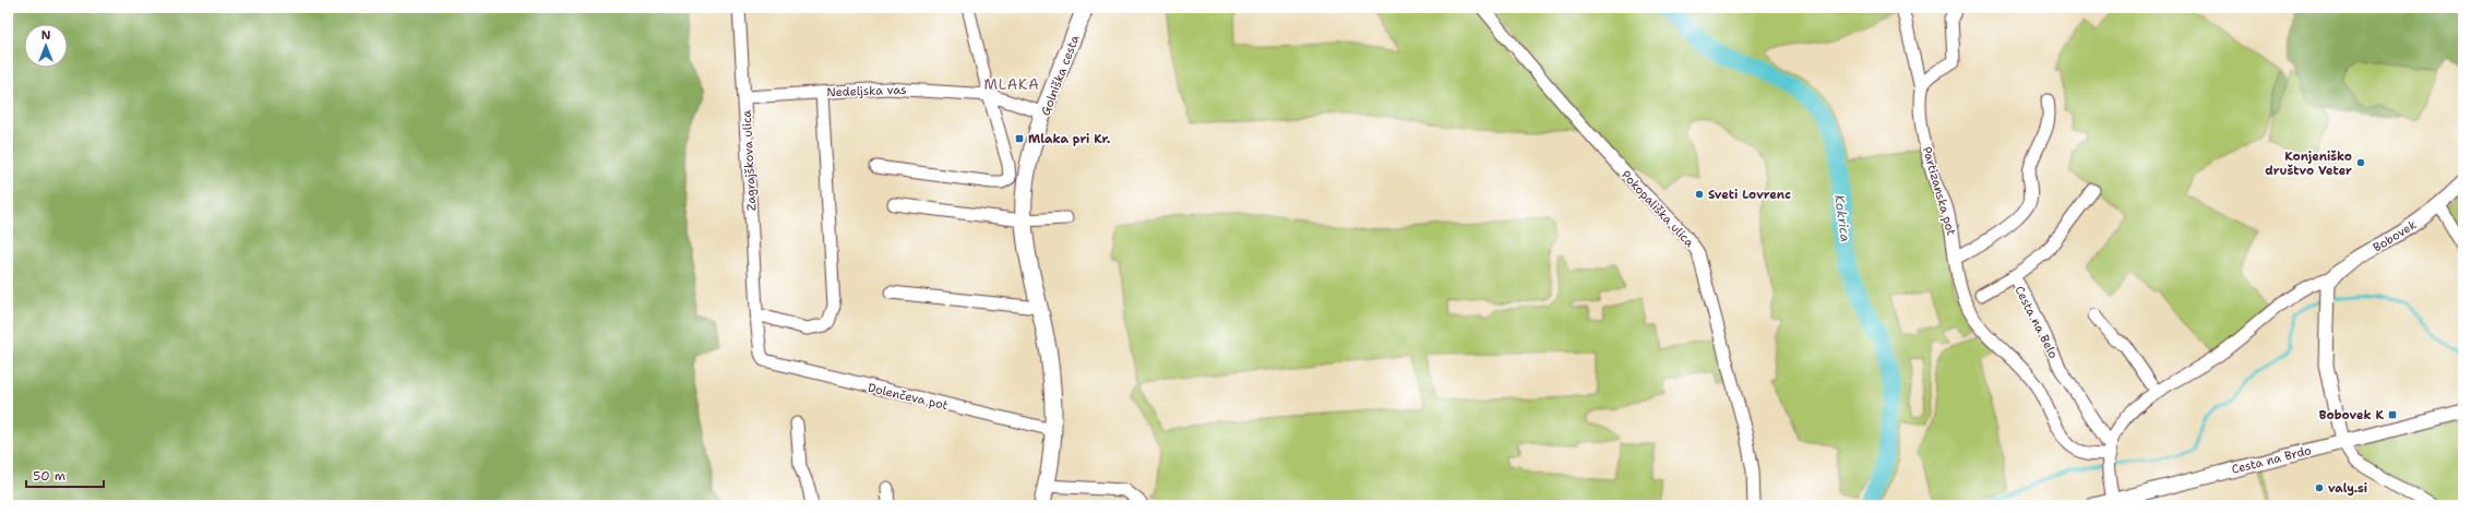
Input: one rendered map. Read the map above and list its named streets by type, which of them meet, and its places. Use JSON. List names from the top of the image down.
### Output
{
  "streets": {
    "main road": ["Golniška cesta"],
    "street": [
      "Nedeljska vas",
      "Zagrajškova ulica",
      "Partizanska pot",
      "Pokopališka ulica",
      "Bobovek",
      "Cesta na Belo",
      "Dolenčeva pot",
      "Cesta na Brdo"
    ]
  },
  "crossings": [
    ["Golniška cesta", "Nedeljska vas"],
    ["Golniška cesta", "Dolenčeva pot"],
    ["Nedeljska vas", "Zagrajškova ulica"],
    ["Zagrajškova ulica", "Dolenčeva pot"],
    ["Partizanska pot", "Cesta na Belo"]
  ],
  "districts": ["MLAKA"],
  "water": ["Kokrica"],
  "places": {
    "transit": ["Mlaka pri Kr.", "Bobovek K"],
    "other": ["Konjeniško društvo Veter", "Sveti Lovrenc", "valy.si"]
  },
  "scale_bar": "50 m",
  "north": "top"
}
